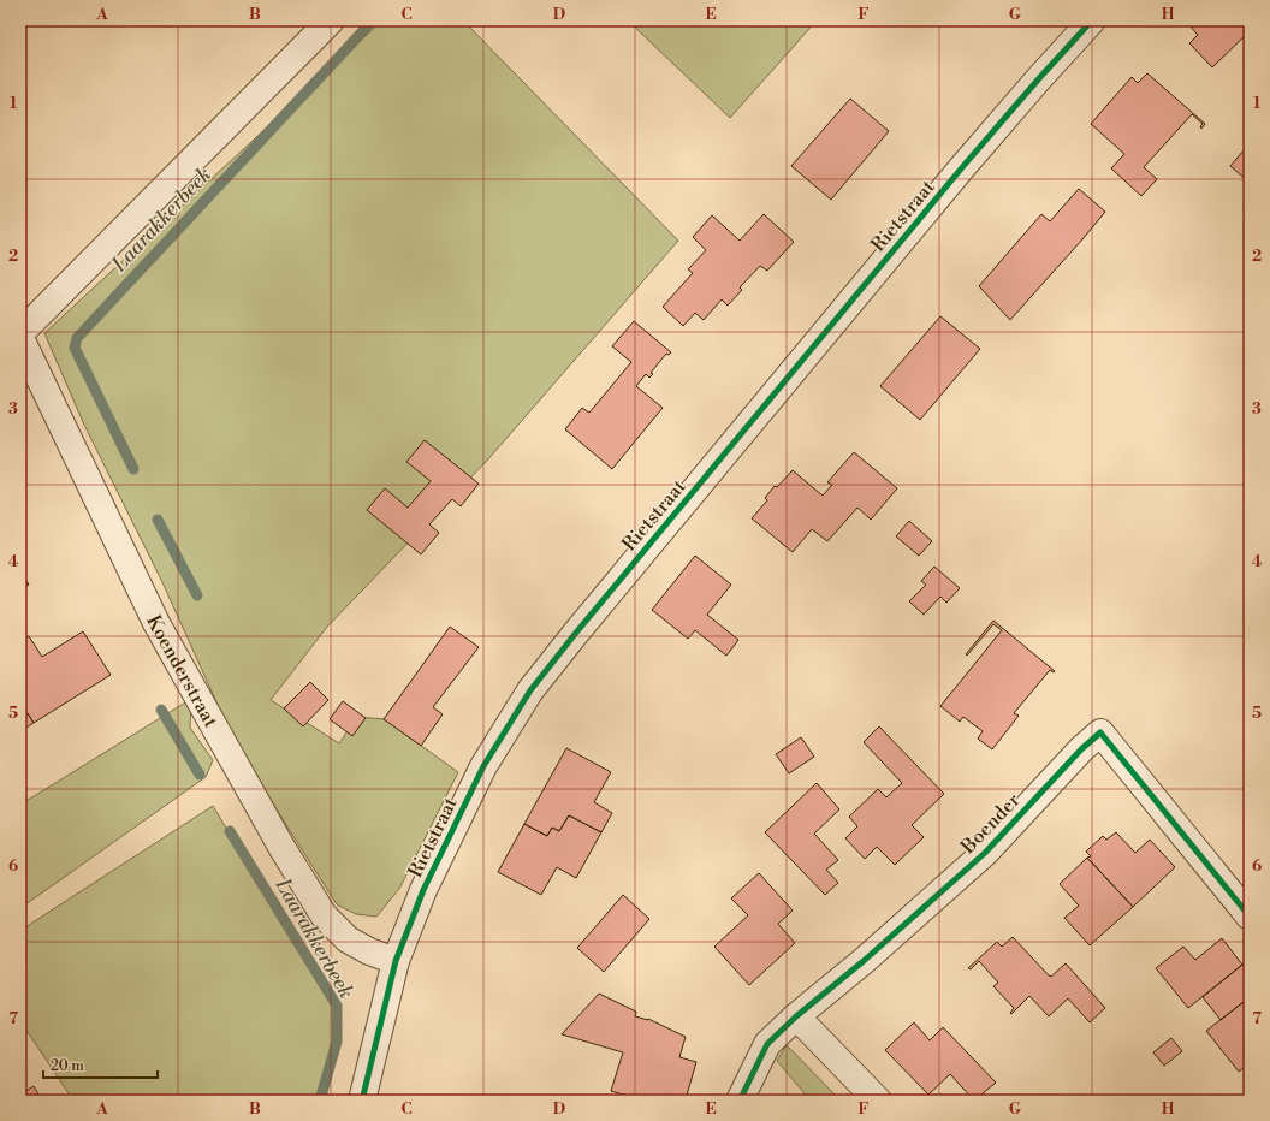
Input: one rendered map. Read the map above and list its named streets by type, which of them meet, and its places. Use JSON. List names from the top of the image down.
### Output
{
  "streets": {
    "street": ["Rietstraat", "Koenderstraat", "Boender"]
  },
  "crossings": [
    ["Rietstraat", "Koenderstraat"]
  ],
  "water": ["Laarakkerbeek"],
  "scale_bar": "20 m",
  "grid": {
    "columns": [
      "A",
      "B",
      "C",
      "D",
      "E",
      "F",
      "G",
      "H"
    ],
    "rows": [
      "1",
      "2",
      "3",
      "4",
      "5",
      "6",
      "7"
    ]
  }
}
